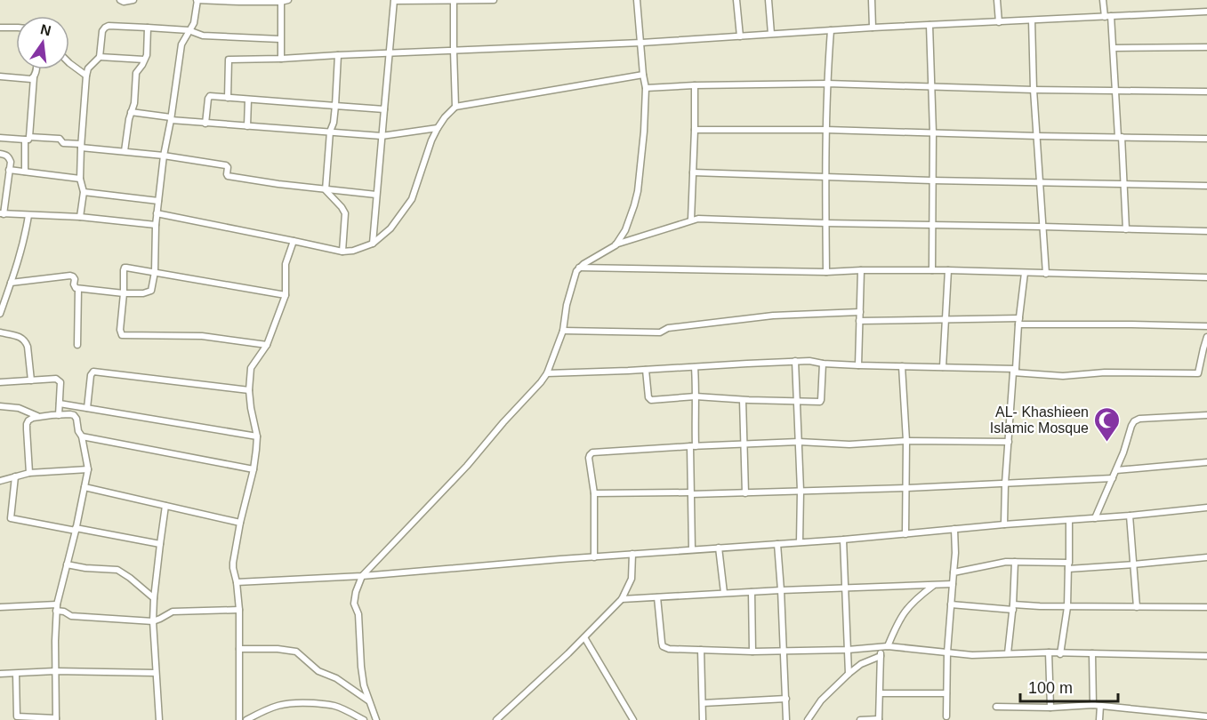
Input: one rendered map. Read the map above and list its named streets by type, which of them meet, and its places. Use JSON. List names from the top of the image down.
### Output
{
  "places": {
    "mosque": ["AL- Khashieen Islamic Mosque"]
  },
  "scale_bar": "100 m",
  "north": "top"
}
